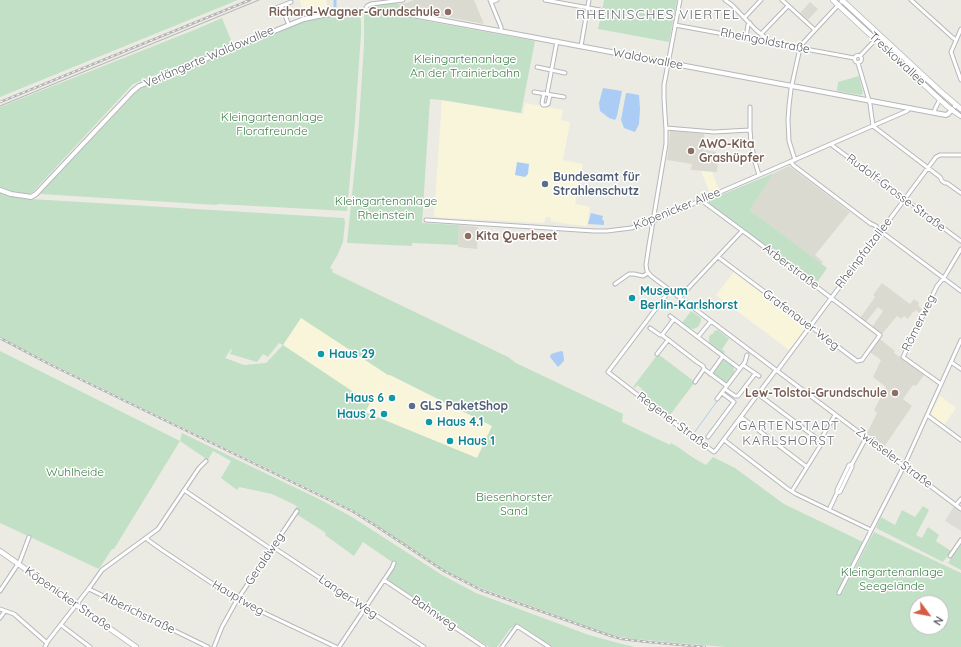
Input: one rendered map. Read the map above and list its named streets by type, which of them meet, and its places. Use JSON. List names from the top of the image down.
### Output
{
  "streets": {
    "main road": ["Treskowallee", "Köpenicker Straße"],
    "street": [
      "Rheingoldstraße",
      "Verlängerte Waldowallee",
      "Waldowallee",
      "Rudolf-Grosse-Straße",
      "Köpenicker Allee",
      "Rheinpfalzallee",
      "Arberstraße",
      "Grafenauer Weg",
      "Römerweg",
      "Regener Straße",
      "Zwieseler Straße",
      "Geraldweg",
      "Langer Weg",
      "Hauptweg",
      "Alberichstraße",
      "Bahnweg"
    ]
  },
  "crossings": [
    ["Verlängerte Waldowallee", "Waldowallee"],
    ["Waldowallee", "Treskowallee"],
    ["Waldowallee", "Köpenicker Allee"],
    ["Rudolf-Grosse-Straße", "Köpenicker Allee"],
    ["Rudolf-Grosse-Straße", "Rheinpfalzallee"],
    ["Köpenicker Allee", "Arberstraße"],
    ["Rheinpfalzallee", "Arberstraße"],
    ["Rheinpfalzallee", "Grafenauer Weg"],
    ["Rheinpfalzallee", "Regener Straße"],
    ["Rheinpfalzallee", "Zwieseler Straße"],
    ["Arberstraße", "Grafenauer Weg"],
    ["Regener Straße", "Zwieseler Straße"],
    ["Geraldweg", "Langer Weg"],
    ["Geraldweg", "Hauptweg"]
  ],
  "districts": ["RHEINISCHES VIERTEL", "GARTENSTADT KARLSHORST"],
  "parks": [
    "Kleingartenanlage An der Trainierbahn",
    "Kleingartenanlage Florafreunde",
    "Kleingartenanlage Rheinstein",
    "Wuhlheide",
    "Biesenhorster Sand",
    "Kleingartenanlage Seegelände"
  ],
  "places": [
    "Richard-Wagner-Grundschule",
    "AWO-Kita Grashüpfer",
    "Bundesamt für Strahlenschutz",
    "Kita Querbeet",
    "Museum Berlin-Karlshorst",
    "Haus 29",
    "Lew-Tolstoi-Grundschule",
    "Haus 6",
    "GLS PaketShop",
    "Haus 2",
    "Haus 4.1",
    "Haus 1"
  ],
  "north": "bottom right"
}
